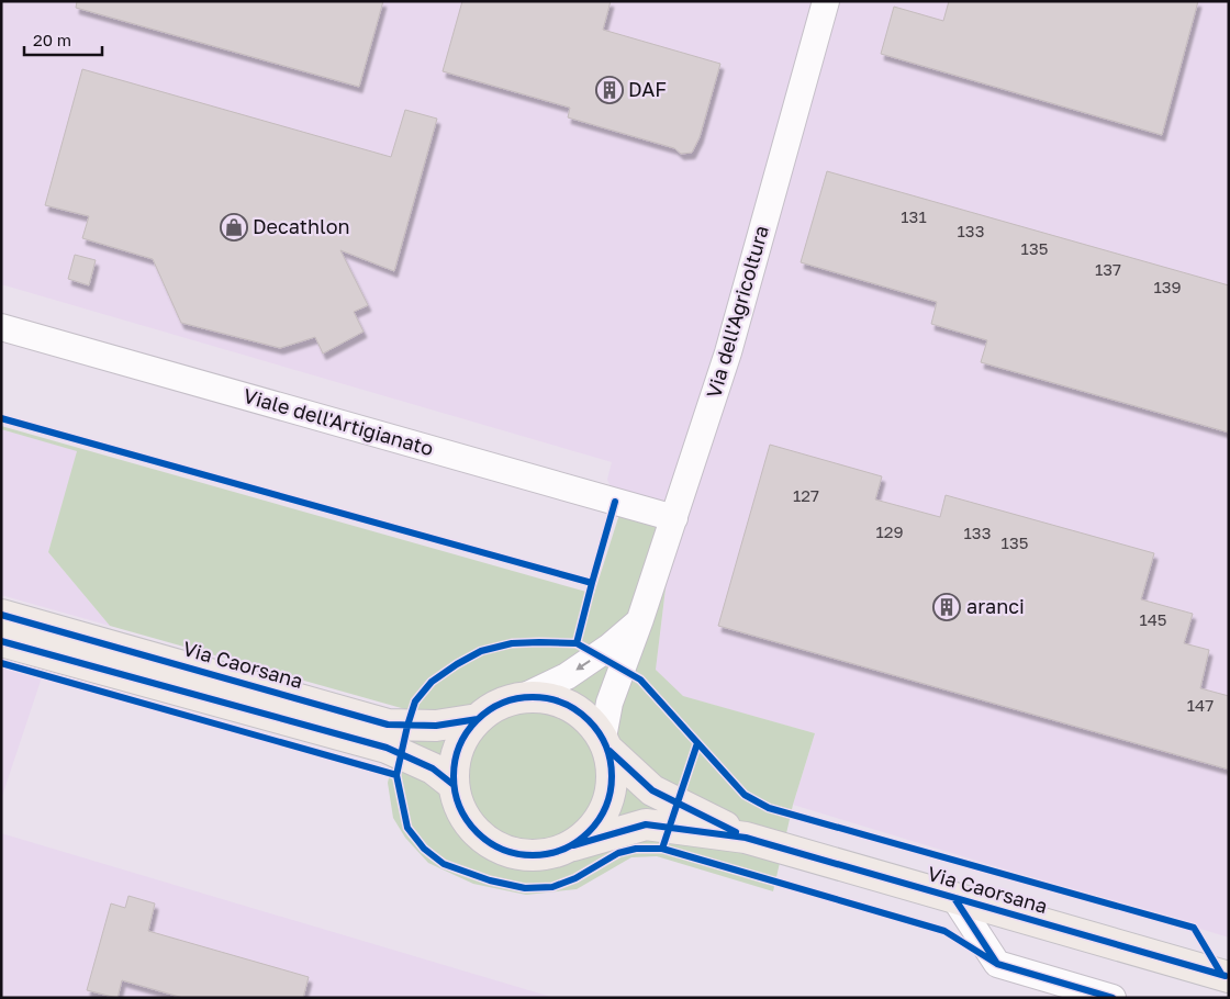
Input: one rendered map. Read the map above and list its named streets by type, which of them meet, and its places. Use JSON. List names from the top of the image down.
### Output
{
  "streets": {
    "main road": ["Via Caorsana"],
    "street": ["Via dell'Agricoltura", "Viale dell'Artigianato"]
  },
  "crossings": [
    ["Via dell'Agricoltura", "Viale dell'Artigianato"],
    ["Via dell'Agricoltura", "Via Caorsana"]
  ],
  "places": {
    "building": ["DAF", "aranci"],
    "shop": ["Decathlon"]
  },
  "house_numbers": [
    "131",
    "133",
    "135",
    "137",
    "139",
    "127",
    "129",
    "133",
    "135",
    "145",
    "147"
  ],
  "scale_bar": "20 m"
}
